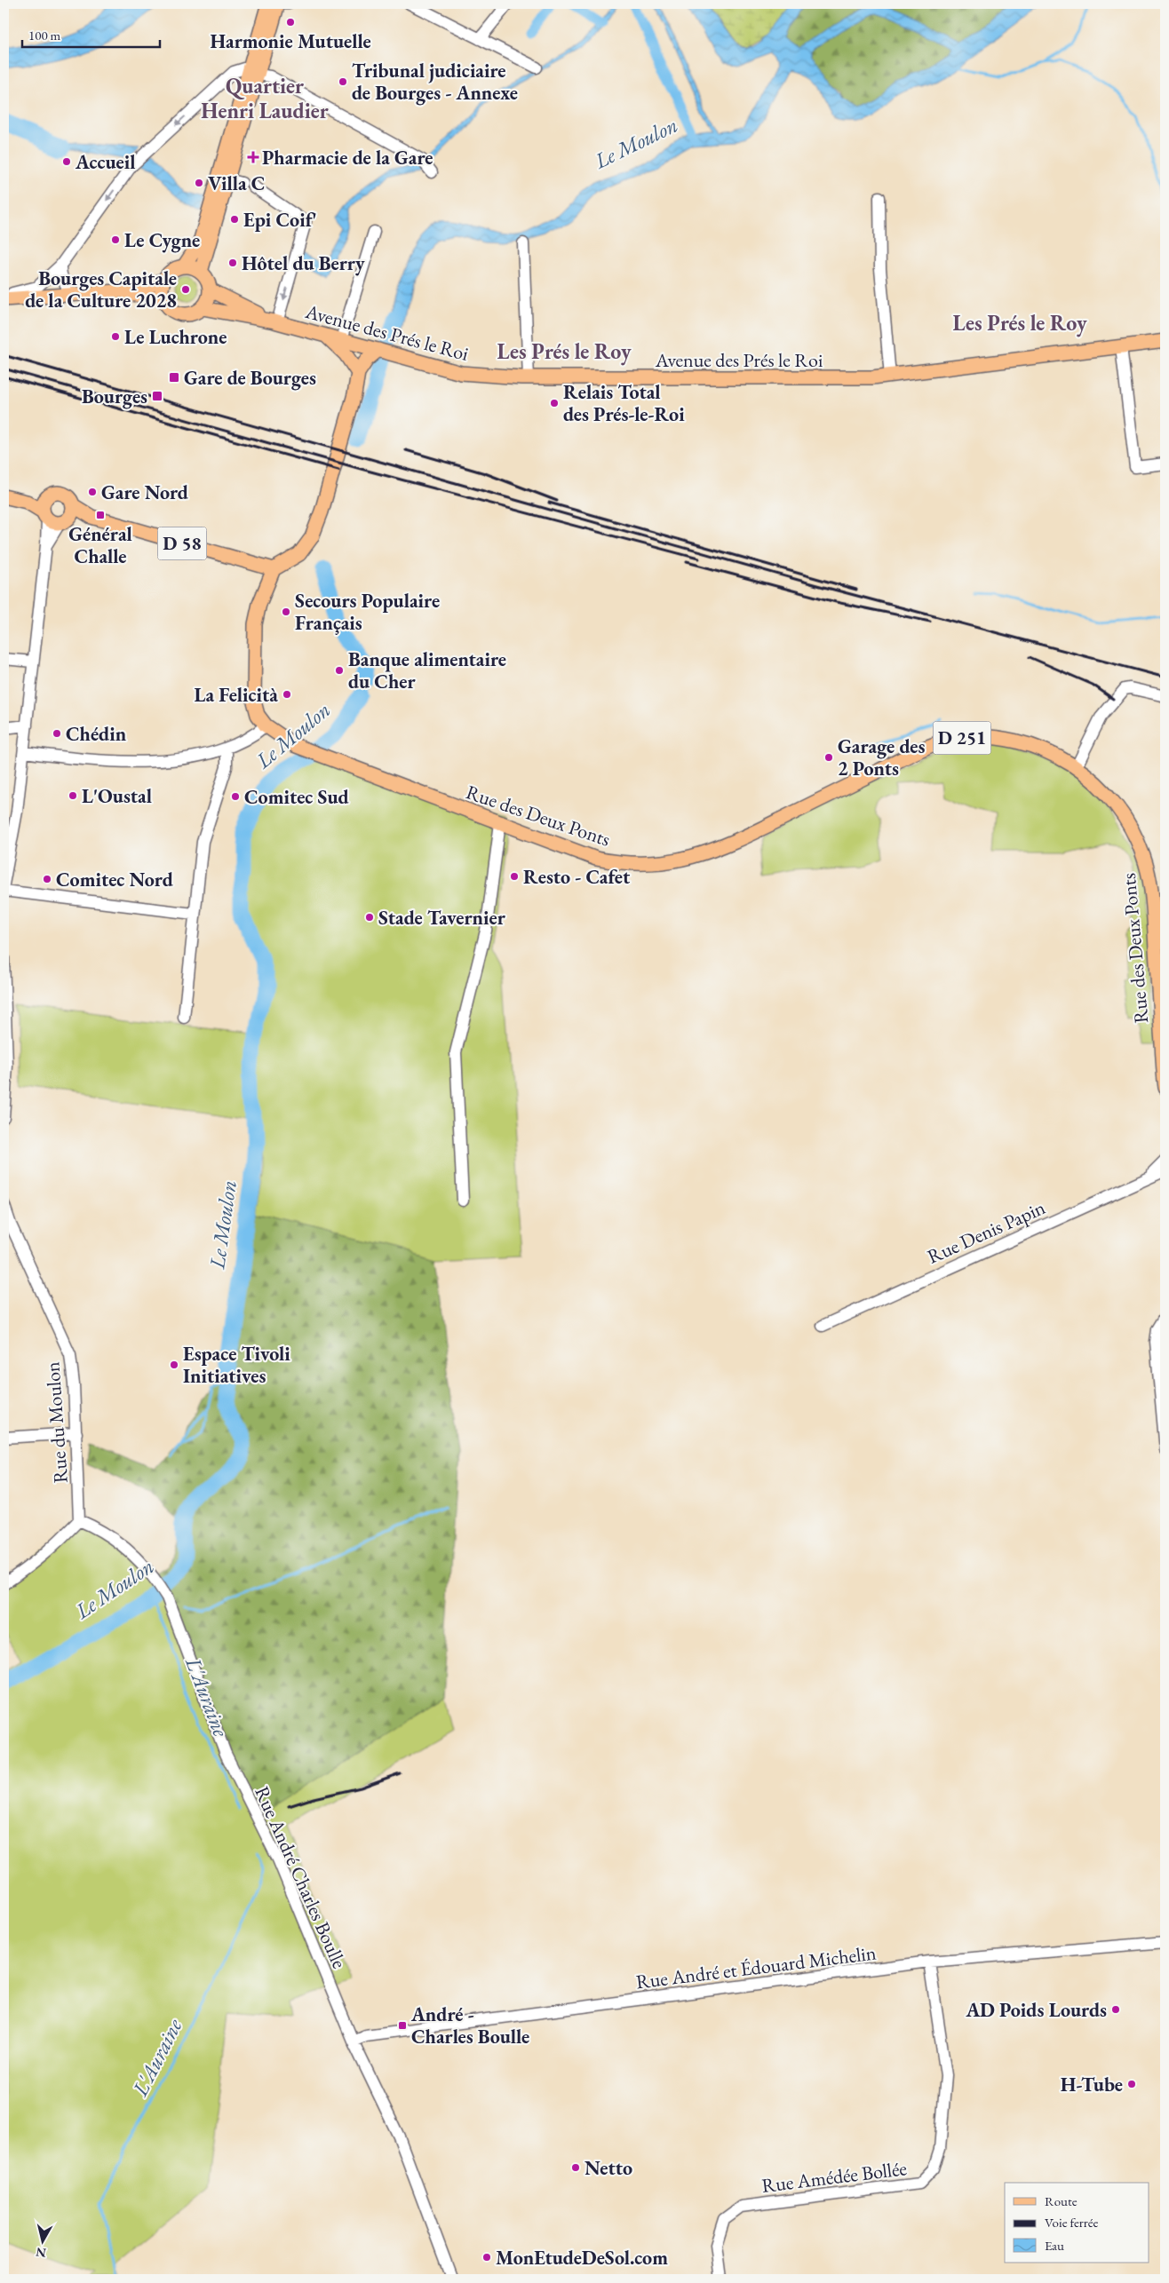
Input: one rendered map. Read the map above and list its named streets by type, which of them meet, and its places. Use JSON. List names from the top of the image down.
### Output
{
  "streets": {
    "main road": [
      "Avenue des Prés le Roi",
      "D 58",
      "D 251",
      "Rue des Deux Ponts"
    ],
    "street": [
      "Rue Denis Papin",
      "Rue du Moulon",
      "Rue André Charles Boulle",
      "Rue André et Édouard Michelin",
      "Rue Amédée Bollée"
    ]
  },
  "crossings": [
    ["D 58", "D 251"],
    ["D 251", "Rue des Deux Ponts"],
    ["Rue du Moulon", "Rue André Charles Boulle"],
    ["Rue André Charles Boulle", "Rue André et Édouard Michelin"],
    ["Rue André et Édouard Michelin", "Rue Amédée Bollée"]
  ],
  "districts": ["Quartier Henri Laudier", "Les Prés le Roy", "Les Prés le Roy"],
  "water": ["Le Moulon", "L'Auraine"],
  "places": {
    "other": [
      "Harmonie Mutuelle",
      "Tribunal judiciaire de Bourges - Annexe",
      "Accueil",
      "Villa C",
      "Epi Coif'",
      "Le Cygne",
      "Hôtel du Berry",
      "Bourges Capitale de la Culture 2028",
      "Le Luchrone",
      "Relais Total des Prés-le-Roi",
      "Gare Nord",
      "Secours Populaire Français",
      "Banque alimentaire du Cher",
      "La Felicità",
      "Chédin",
      "Garage des 2 Ponts",
      "L'Oustal",
      "Comitec Sud",
      "Resto - Cafet",
      "Comitec Nord",
      "Stade Tavernier",
      "Espace Tivoli Initiatives",
      "AD Poids Lourds",
      "H-Tube",
      "Netto",
      "MonEtudeDeSol.com"
    ],
    "health": ["Pharmacie de la Gare"],
    "transit": [
      "Gare de Bourges",
      "Bourges",
      "Général Challe",
      "André - Charles Boulle"
    ]
  },
  "legend": ["Route", "Voie ferrée", "Eau"],
  "scale_bar": "100 m",
  "north": "bottom"
}
